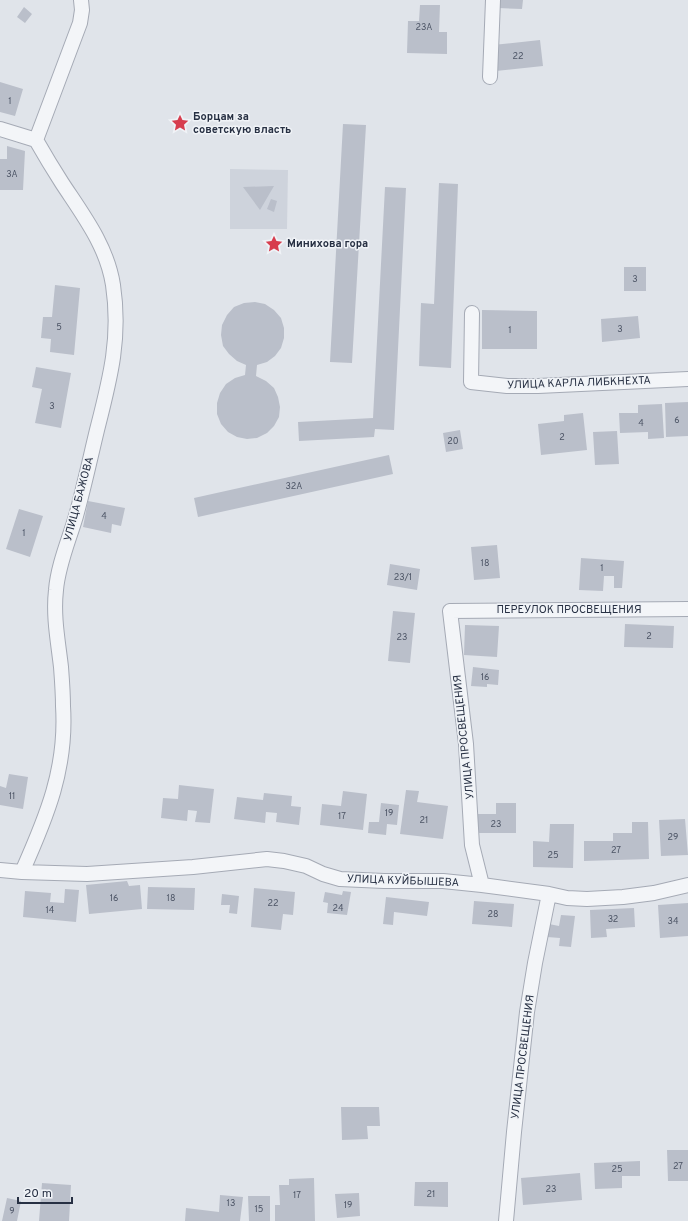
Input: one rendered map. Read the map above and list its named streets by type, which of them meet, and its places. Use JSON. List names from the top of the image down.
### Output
{
  "streets": {
    "street": [
      "УЛИЦА КАРЛА ЛИБКНЕХТА",
      "УЛИЦА БАЖОВА",
      "ПЕРЕУЛОК ПРОСВЕЩЕНИЯ",
      "УЛИЦА ПРОСВЕЩЕНИЯ",
      "УЛИЦА КУЙБЫШЕВА"
    ]
  },
  "crossings": [
    ["УЛИЦА БАЖОВА", "УЛИЦА КУЙБЫШЕВА"],
    ["ПЕРЕУЛОК ПРОСВЕЩЕНИЯ", "УЛИЦА ПРОСВЕЩЕНИЯ"],
    ["УЛИЦА ПРОСВЕЩЕНИЯ", "УЛИЦА КУЙБЫШЕВА"]
  ],
  "places": {
    "place": ["Борцам за советскую власть", "Минихова гора"]
  },
  "house_numbers": [
    "23А",
    "22",
    "1",
    "3А",
    "3",
    "5",
    "3",
    "1",
    "3",
    "6",
    "4",
    "2",
    "20",
    "32А",
    "4",
    "1",
    "18",
    "1",
    "23/1",
    "2",
    "23",
    "16",
    "11",
    "19",
    "17",
    "21",
    "23",
    "29",
    "27",
    "25",
    "16",
    "18",
    "22",
    "24",
    "14",
    "28",
    "32",
    "34",
    "27",
    "25",
    "23",
    "21",
    "17",
    "13",
    "19",
    "15",
    "9"
  ],
  "scale_bar": "20 m"
}
